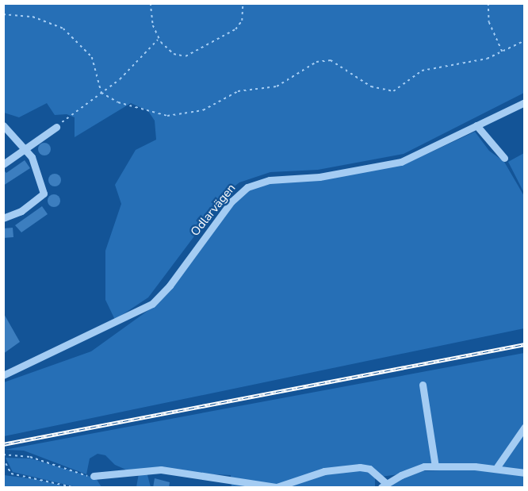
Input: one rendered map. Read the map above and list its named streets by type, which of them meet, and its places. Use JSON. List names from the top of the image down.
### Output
{
  "streets": {
    "street": ["Odlarvägen"]
  }
}
